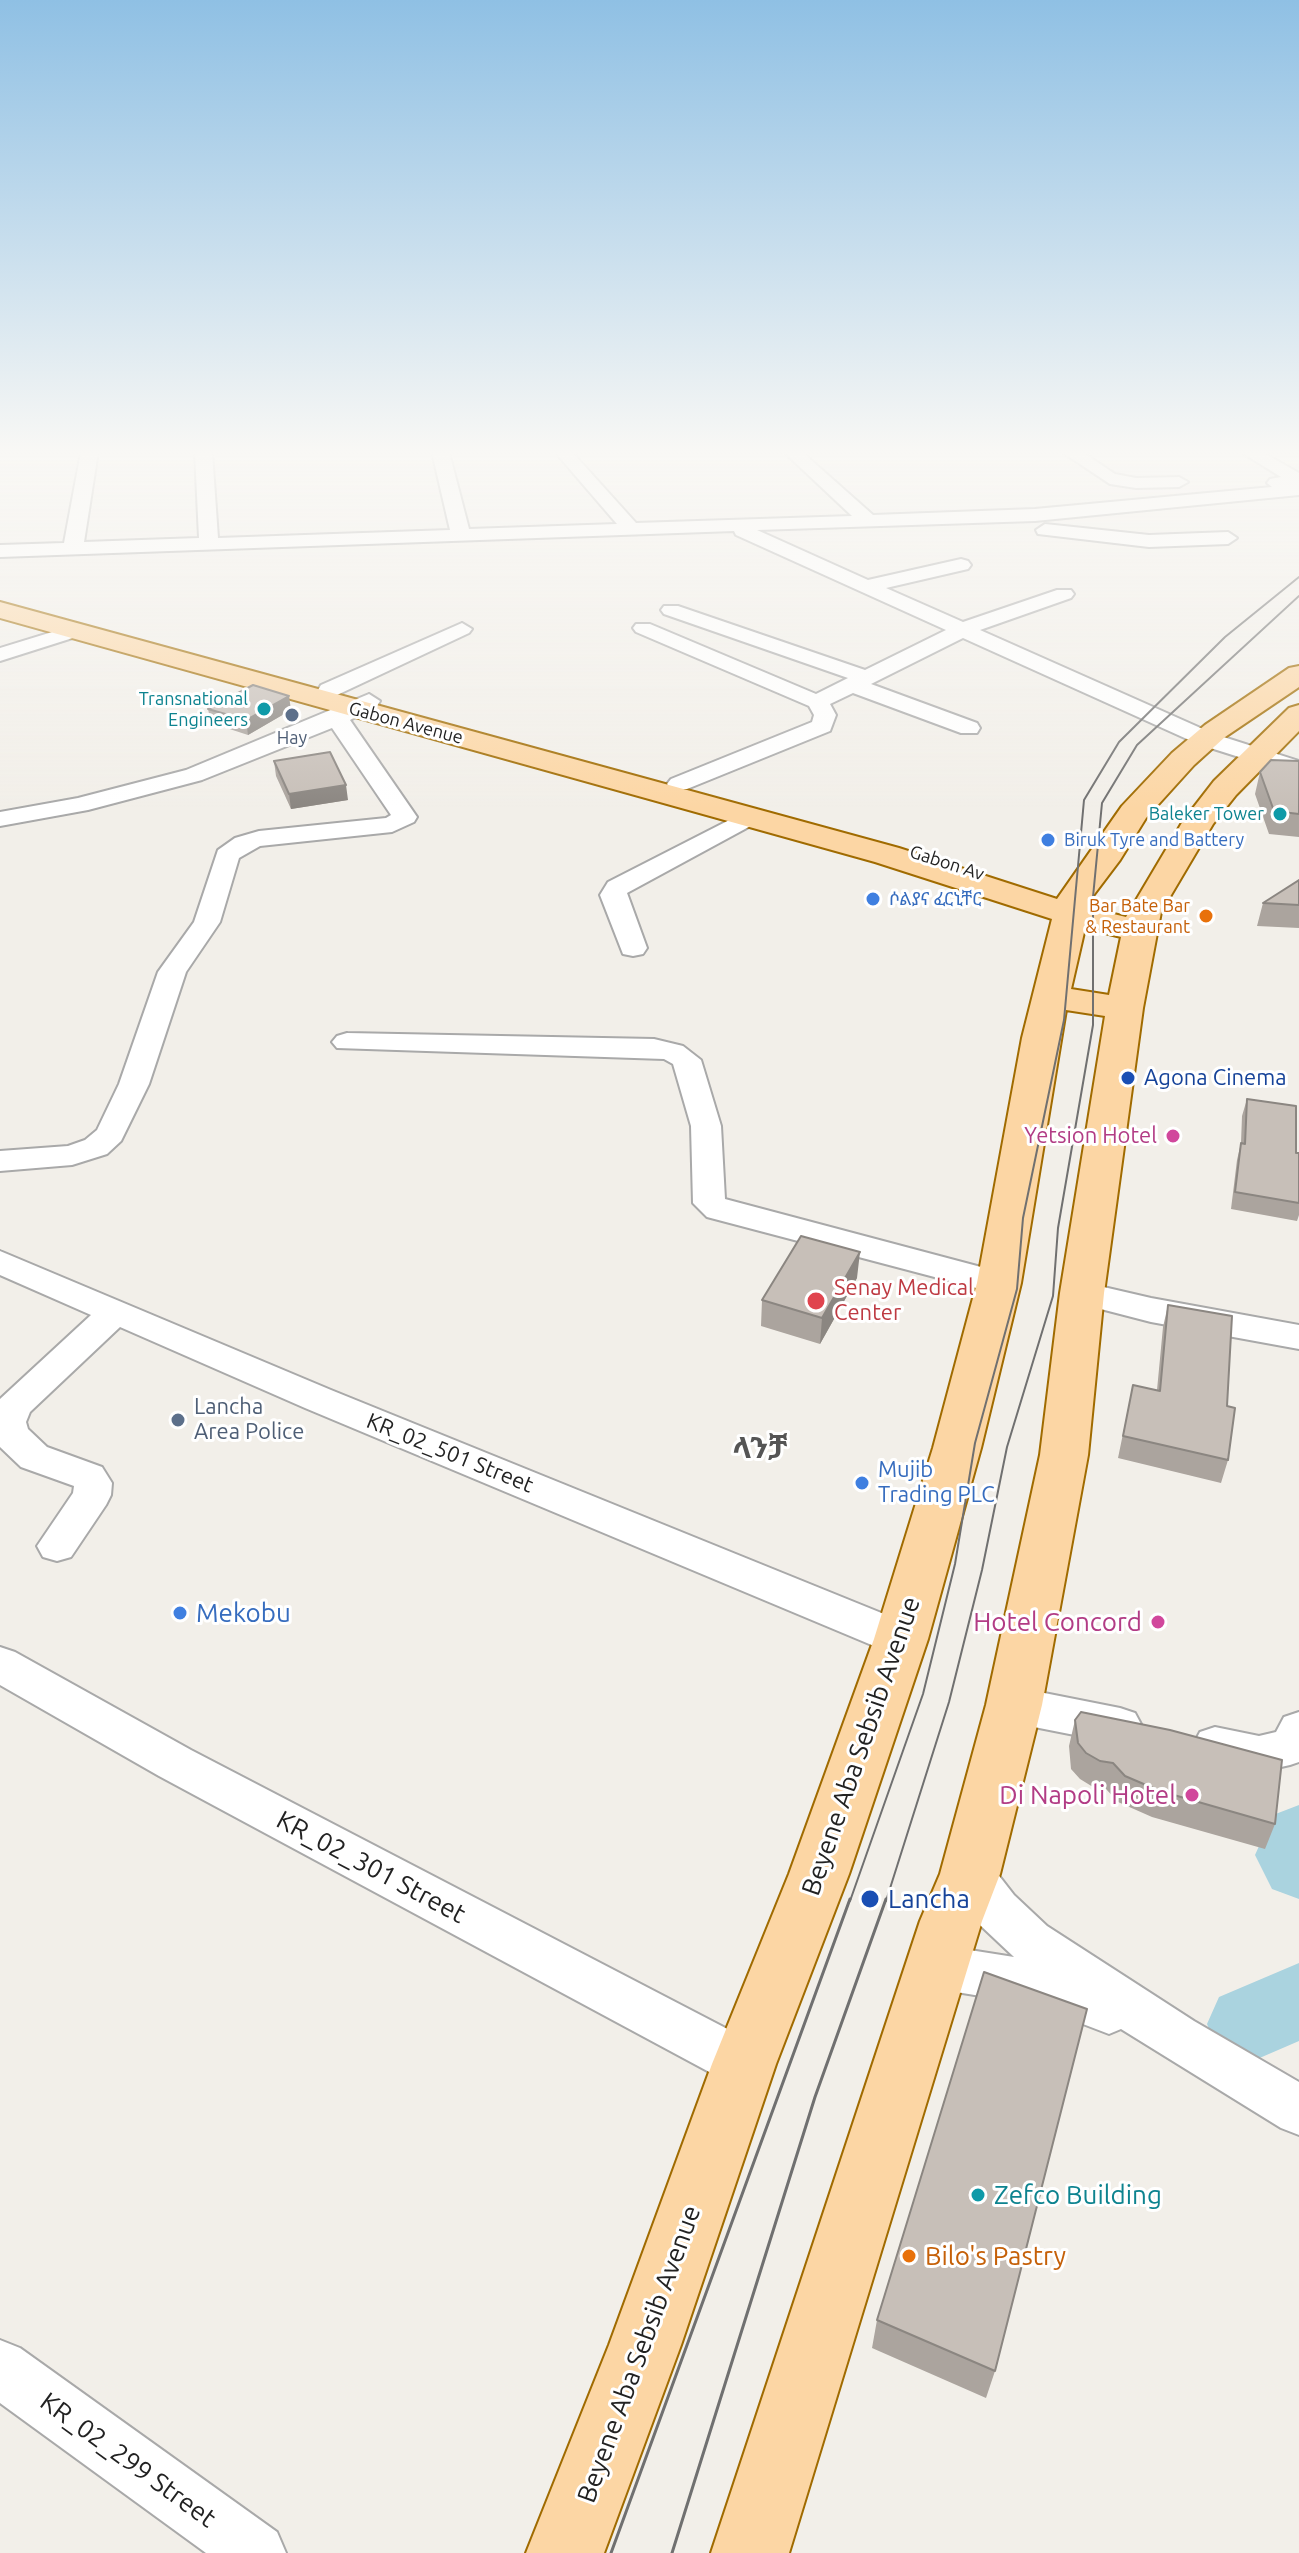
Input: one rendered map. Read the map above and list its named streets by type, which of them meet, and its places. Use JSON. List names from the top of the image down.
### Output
{
  "streets": {
    "main road": ["Gabon Avenue", "Gabon Av", "Beyene Aba Sebsib Avenue"],
    "street": ["KR_02_501 Street", "KR_02_301 Street", "KR_02_299 Street"]
  },
  "crossings": [
    ["Gabon Avenue", "Gabon Av"],
    ["Gabon Av", "Beyene Aba Sebsib Avenue"],
    ["KR_02_501 Street", "Beyene Aba Sebsib Avenue"],
    ["Beyene Aba Sebsib Avenue", "KR_02_301 Street"]
  ],
  "districts": ["ላንቻ"],
  "places": [
    "Transnational Engineers",
    "Hay",
    "Baleker Tower",
    "Biruk Tyre and Battery",
    "ሶልያና ፈርኒቸር",
    "Bar Bate Bar & Restaurant",
    "Agona Cinema",
    "Yetsion Hotel",
    "Senay Medical Center",
    "Lancha Area Police",
    "Mujib Trading PLC",
    "Mekobu",
    "Hotel Concord",
    "Di Napoli Hotel",
    "Lancha",
    "Zefco Building",
    "Bilo's Pastry"
  ]
}
